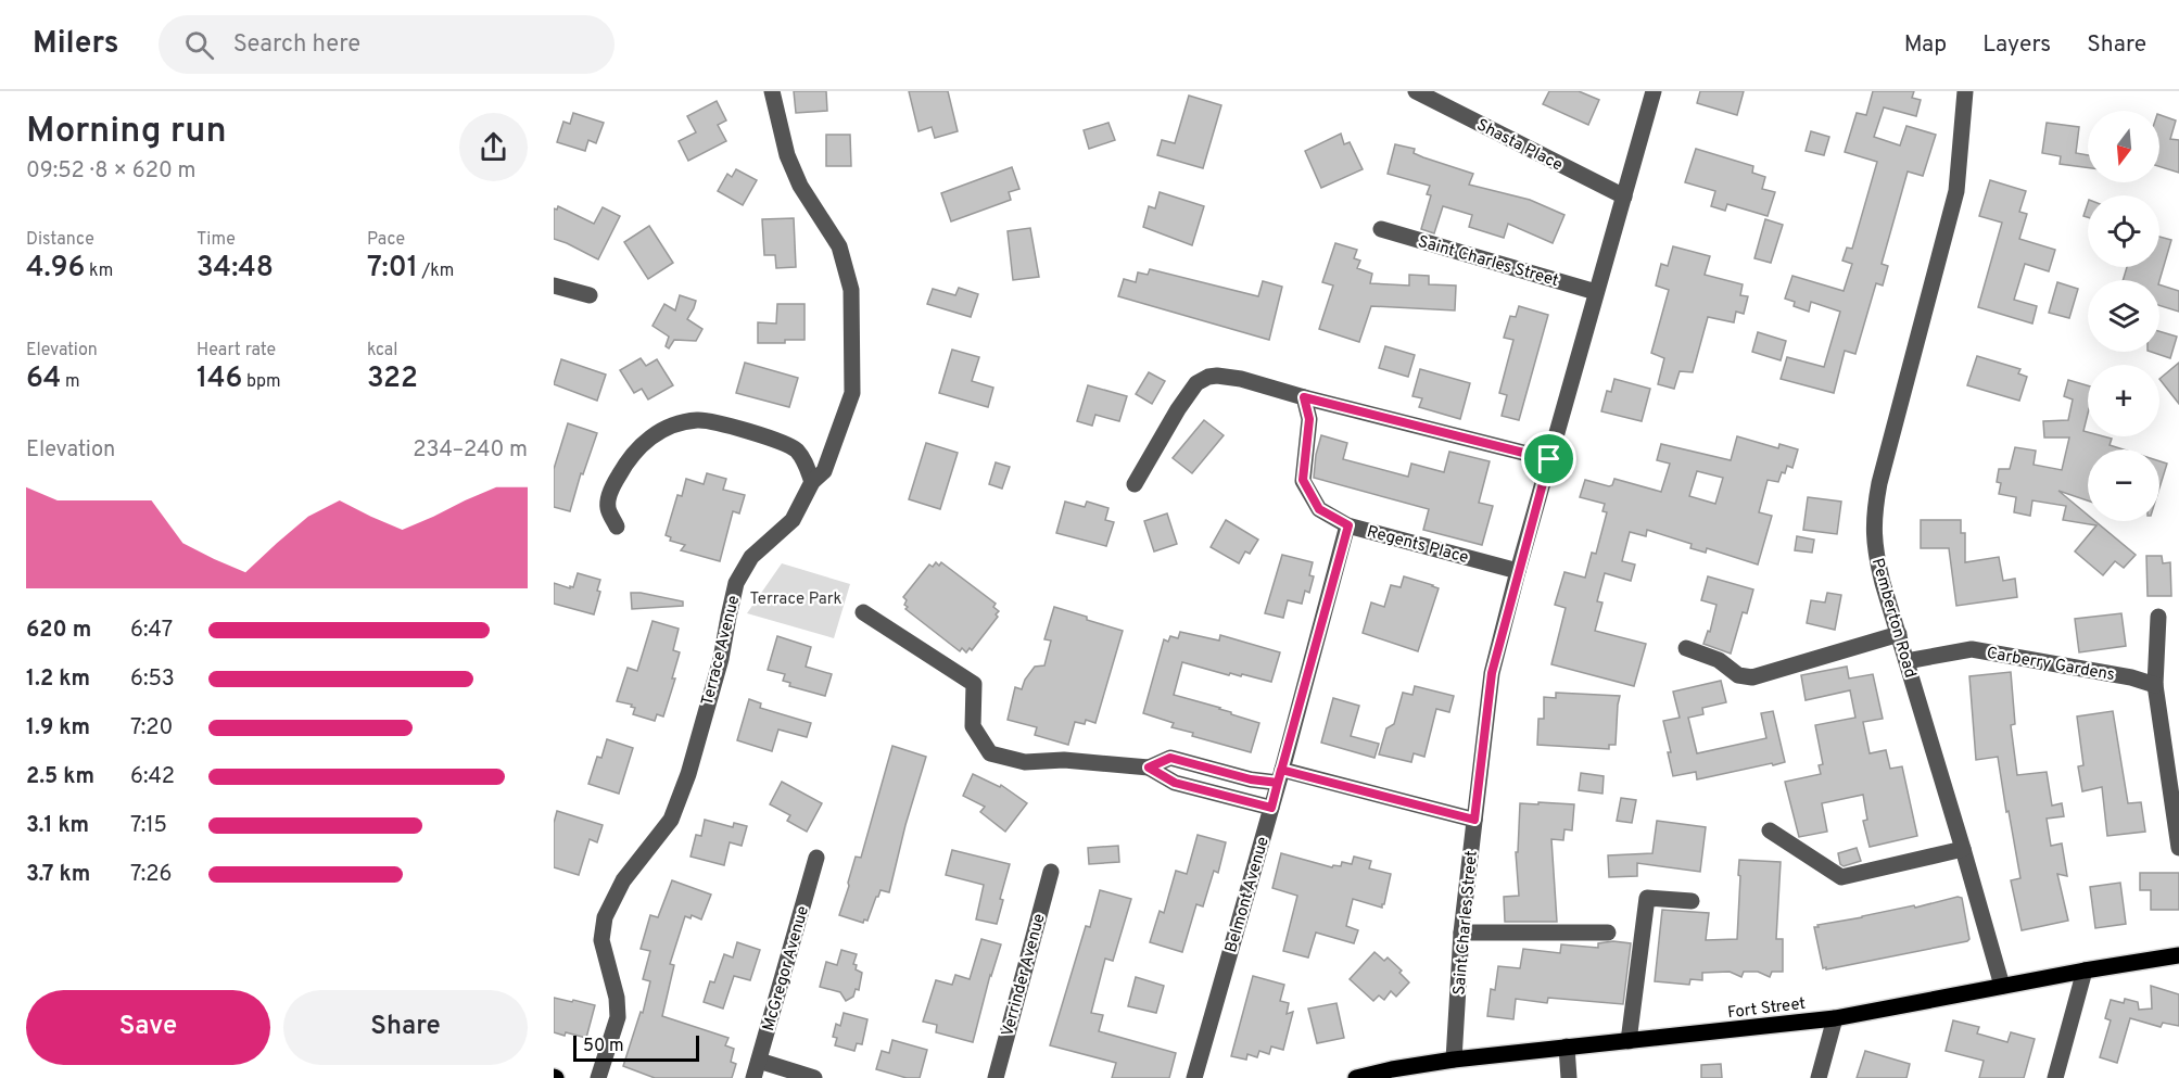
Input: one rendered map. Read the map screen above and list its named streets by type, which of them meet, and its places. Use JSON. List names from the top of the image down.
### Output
{
  "streets": {
    "main road": ["Fort Street"],
    "street": [
      "Shasta Place",
      "Saint Charles Street",
      "Regents Place",
      "Pemberton Road",
      "Terrace Avenue",
      "Carberry Gardens",
      "Belmont Avenue",
      "McGregor Avenue",
      "Verrinder Avenue"
    ]
  },
  "crossings": [
    ["Shasta Place", "Saint Charles Street"],
    ["Saint Charles Street", "Regents Place"],
    ["Saint Charles Street", "Fort Street"],
    ["Regents Place", "Belmont Avenue"],
    ["Pemberton Road", "Carberry Gardens"],
    ["Pemberton Road", "Fort Street"]
  ],
  "parks": ["Terrace Park"],
  "scale_bar": "50 m",
  "north": "bottom",
  "page": {
    "header": "Milers",
    "search": "Search here",
    "nav": ["Map", "Layers", "Share"],
    "heading": ["Morning run", "09:52 · 8 × 620 m"],
    "map_buttons": ["+", "−"],
    "stats": [
      ["Distance", "4.96 km"],
      ["Time", "34:48"],
      ["Pace", "7:01 /km"],
      ["Elevation", "64 m"],
      ["Heart rate", "146 bpm"],
      ["kcal", "322"]
    ],
    "chart": ["Elevation", "234–240 m"],
    "list": [
      {
        "name": "620 m",
        "note": "6:47"
      },
      {
        "name": "1.2 km",
        "note": "6:53"
      },
      {
        "name": "1.9 km",
        "note": "7:20"
      },
      {
        "name": "2.5 km",
        "note": "6:42"
      },
      {
        "name": "3.1 km",
        "note": "7:15"
      },
      {
        "name": "3.7 km",
        "note": "7:26"
      }
    ],
    "buttons": ["Save", "Share"],
    "scale": "50 m"
  }
}
